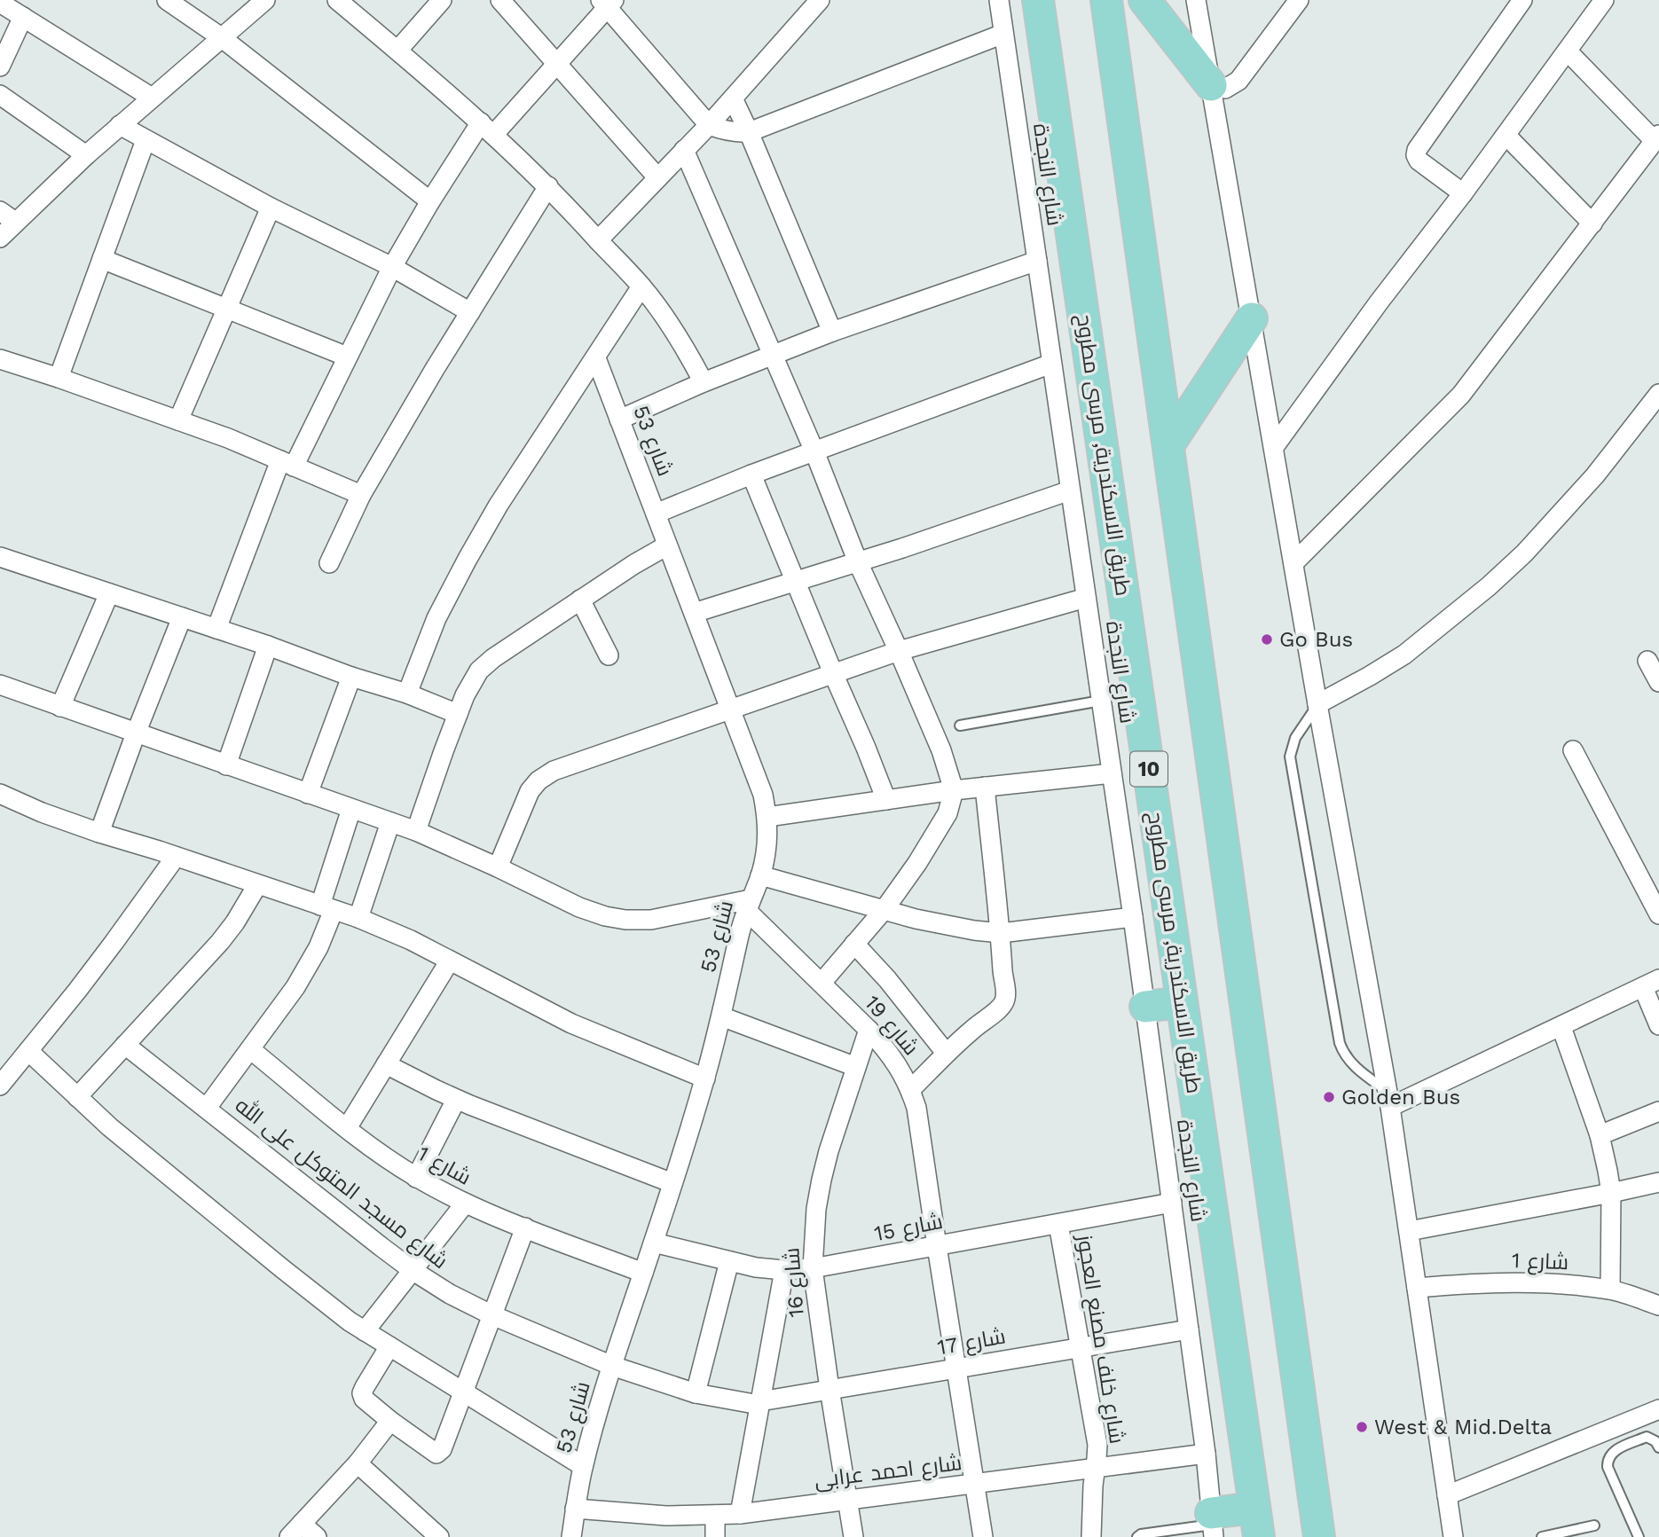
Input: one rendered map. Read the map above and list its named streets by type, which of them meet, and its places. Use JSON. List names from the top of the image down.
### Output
{
  "streets": {
    "main road": ["طريق الاسكندرية, مرسى مطروح", "10"],
    "street": [
      "شارع النجدة",
      "شارع 53",
      "شارع 19",
      "شارع 1",
      "شارع مسجد المتوكل على الله",
      "شارع 15",
      "شارع 16",
      "شارع خلف مصنع العجوز",
      "شارع 17",
      "شارع احمد عرابى"
    ]
  },
  "crossings": [
    ["شارع النجدة", "شارع 15"],
    ["شارع النجدة", "شارع 17"],
    ["شارع النجدة", "شارع احمد عرابى"],
    ["شارع 53", "شارع 19"],
    ["شارع 53", "شارع 1"],
    ["شارع 53", "شارع مسجد المتوكل على الله"],
    ["شارع 53", "شارع 15"],
    ["شارع 53", "شارع احمد عرابى"],
    ["شارع 19", "شارع 15"],
    ["شارع 19", "شارع 16"],
    ["شارع 19", "شارع 17"],
    ["شارع 19", "شارع احمد عرابى"],
    ["شارع مسجد المتوكل على الله", "شارع 17"],
    ["شارع 15", "شارع 16"],
    ["شارع 15", "شارع خلف مصنع العجوز"],
    ["شارع 16", "شارع 17"],
    ["شارع 16", "شارع احمد عرابى"],
    ["شارع خلف مصنع العجوز", "شارع 17"],
    ["شارع خلف مصنع العجوز", "شارع احمد عرابى"]
  ],
  "places": ["Go Bus", "Golden Bus", "West & Mid.Delta"]
}
